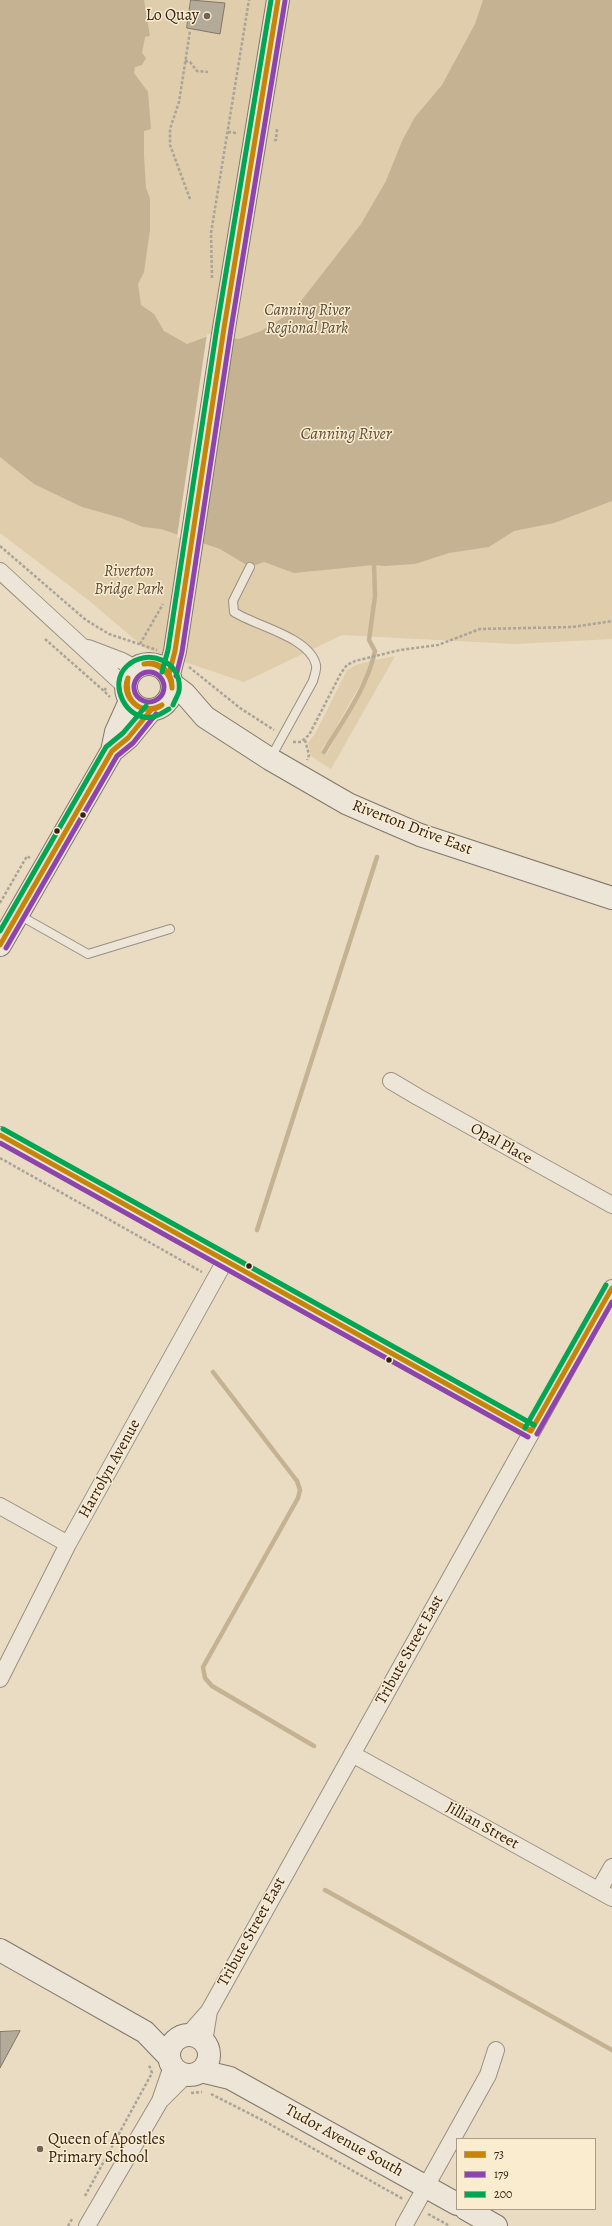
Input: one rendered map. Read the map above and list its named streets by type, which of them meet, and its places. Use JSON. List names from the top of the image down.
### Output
{
  "streets": {
    "street": [
      "Riverton Drive East",
      "Opal Place",
      "Harrolyn Avenue",
      "Tribute Street East",
      "Jillian Street",
      "Tudor Avenue South"
    ]
  },
  "crossings": [
    ["Tribute Street East", "Jillian Street"],
    ["Tribute Street East", "Tudor Avenue South"]
  ],
  "water": ["Canning River"],
  "parks": ["Canning River Regional Park", "Riverton Bridge Park"],
  "places": ["Lo Quay", "Queen of Apostles Primary School"],
  "lines": ["transit line 73", "transit line 200", "transit line 179"],
  "legend": ["73", "179", "200"]
}
